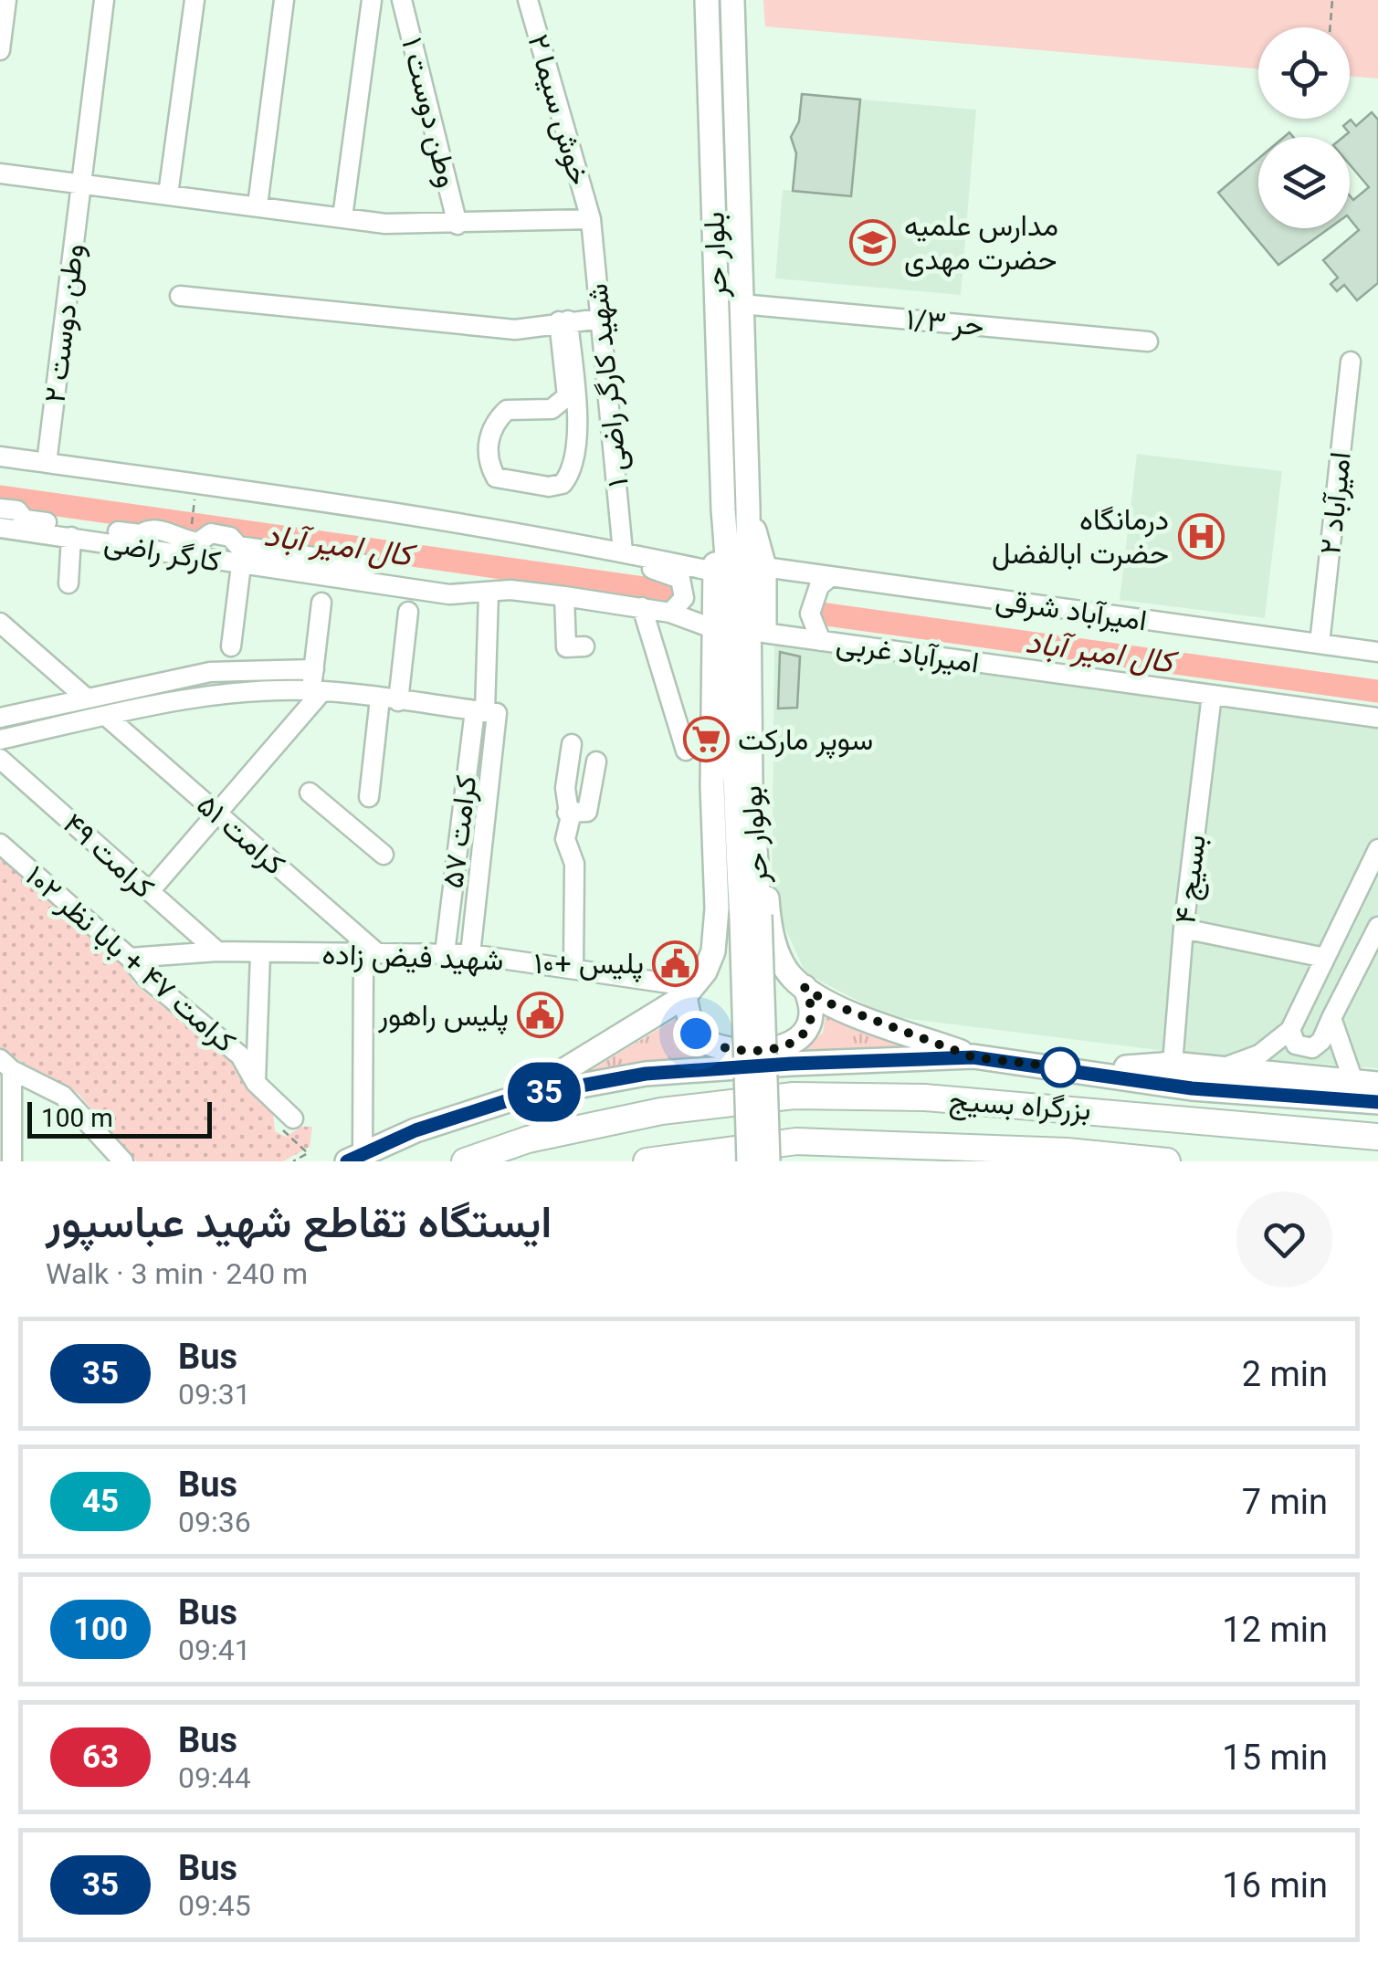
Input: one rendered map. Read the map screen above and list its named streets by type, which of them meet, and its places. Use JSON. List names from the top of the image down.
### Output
{
  "streets": {
    "highway": ["بزرگراه بسیج"],
    "main road": ["بلوار حر", "بولوار حر"],
    "street": [
      "خوش سیما ۲",
      "وطن دوست ۱",
      "حر ۱/۳",
      "وطن دوست ۲",
      "شهید کارگر راضی ۱",
      "امیرآباد ۲",
      "کارگر راضی",
      "امیرآباد شرقی",
      "امیرآباد غربی",
      "کرامت ۵۷",
      "کرامت ۵۱",
      "کرامت ۴۹",
      "بسیج ۴",
      "شهید فیض زاده",
      "کرامت ۴۷ + بابا نظر ۱۰۲"
    ]
  },
  "crossings": [
    ["خوش سیما ۲", "شهید کارگر راضی ۱"],
    ["بلوار حر", "حر ۱/۳"],
    ["بلوار حر", "بولوار حر"],
    ["امیرآباد ۲", "امیرآباد شرقی"],
    ["امیرآباد غربی", "بسیج ۴"],
    ["کرامت ۵۷", "شهید فیض زاده"],
    ["کرامت ۵۱", "شهید فیض زاده"],
    ["کرامت ۴۹", "شهید فیض زاده"],
    ["شهید فیض زاده", "کرامت ۴۷ + بابا نظر ۱۰۲"]
  ],
  "water": ["کال امیر آباد"],
  "places": {
    "school or university": ["مدارس علمیه حضرت مهدی"],
    "hospital": ["درمانگاه حضرت ابالفضل"],
    "supermarket": ["سوپر مارکت"],
    "public building": ["پلیس +۱۰", "پلیس راهور"]
  },
  "lines": ["bus line 35"],
  "scale_bar": "100 m",
  "page": {
    "on_map": "35",
    "scale": "100 m",
    "heading": ["ایستگاه تقاطع شهید عباسپور", "Walk · 3 min · 240 m"],
    "list": [
      {
        "mark": "35",
        "name": "Bus",
        "note": "09:31",
        "value": "2 min"
      },
      {
        "mark": "45",
        "name": "Bus",
        "note": "09:36",
        "value": "7 min"
      },
      {
        "mark": "100",
        "name": "Bus",
        "note": "09:41",
        "value": "12 min"
      },
      {
        "mark": "63",
        "name": "Bus",
        "note": "09:44",
        "value": "15 min"
      },
      {
        "mark": "35",
        "name": "Bus",
        "note": "09:45",
        "value": "16 min"
      }
    ]
  }
}
